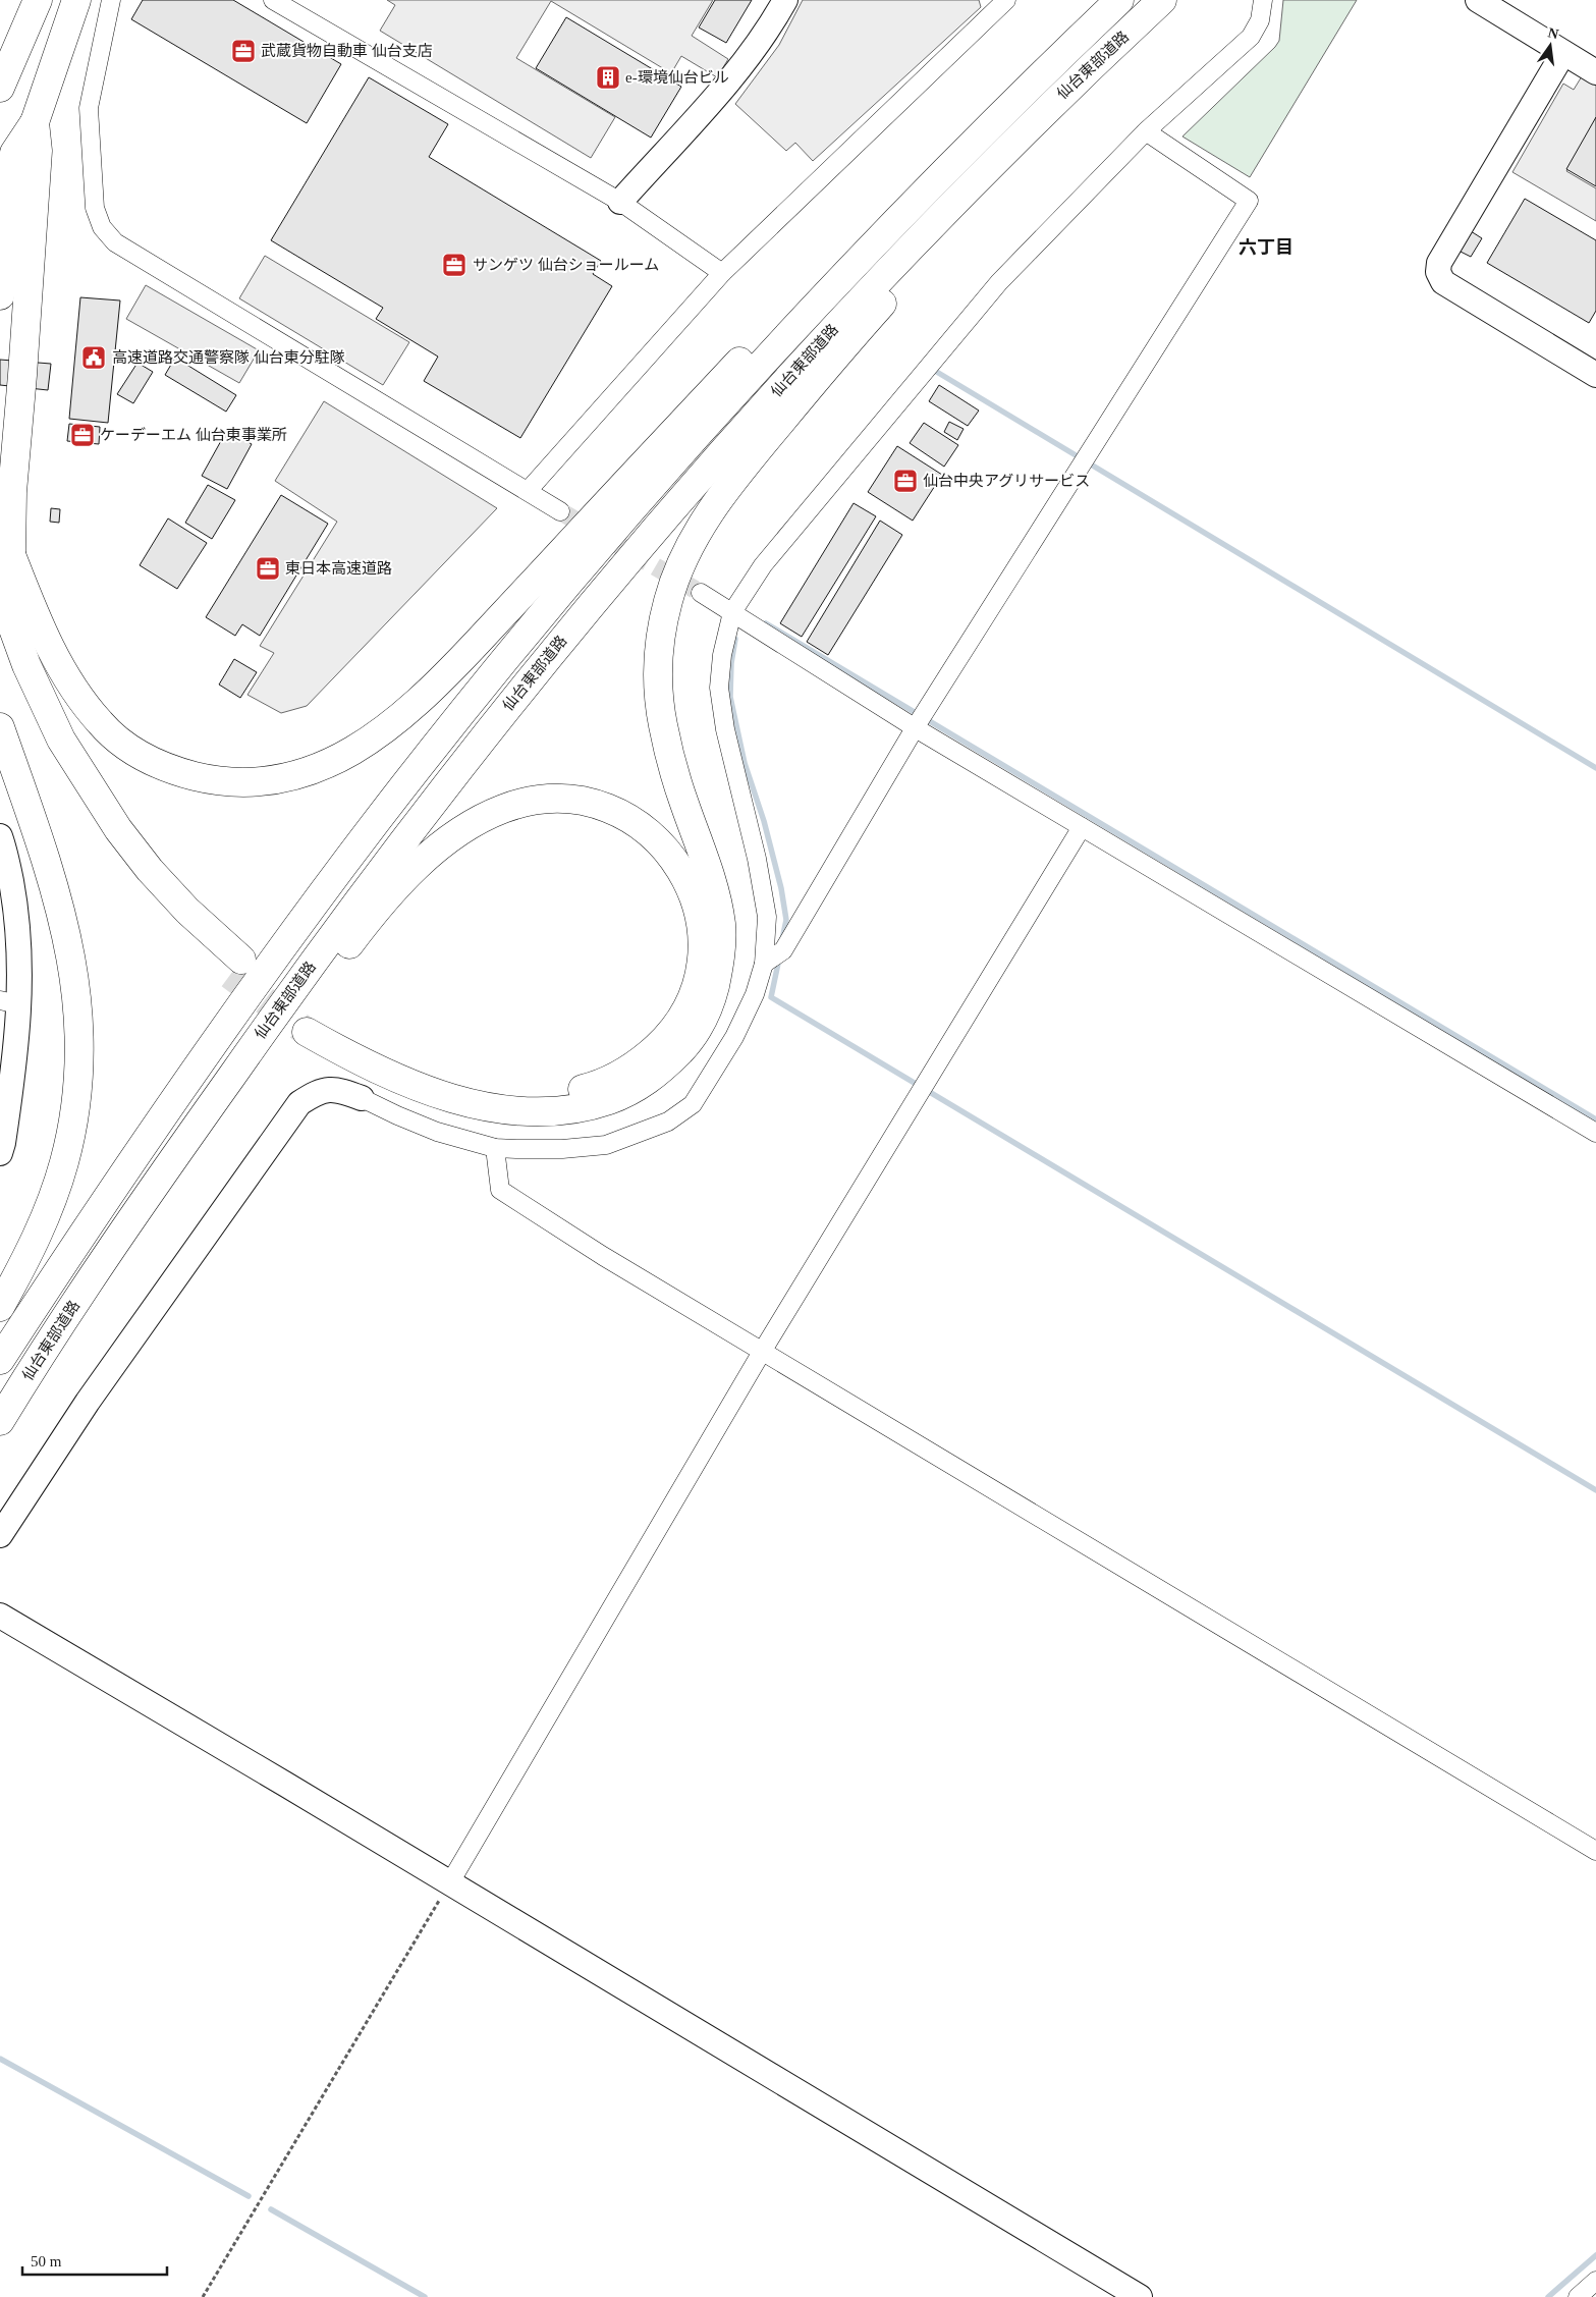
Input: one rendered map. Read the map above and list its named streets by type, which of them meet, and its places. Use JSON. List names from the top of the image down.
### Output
{
  "streets": {
    "highway": ["仙台東部道路"]
  },
  "districts": ["六丁目"],
  "places": {
    "office": [
      "武蔵貨物自動車 仙台支店",
      "サンゲツ 仙台ショールーム",
      "ケーデーエム 仙台東事業所",
      "仙台中央アグリサービス",
      "東日本高速道路"
    ],
    "building": ["e-環境仙台ビル"],
    "public building": ["高速道路交通警察隊 仙台東分駐隊"]
  },
  "scale_bar": "50 m",
  "north": "top"
}
